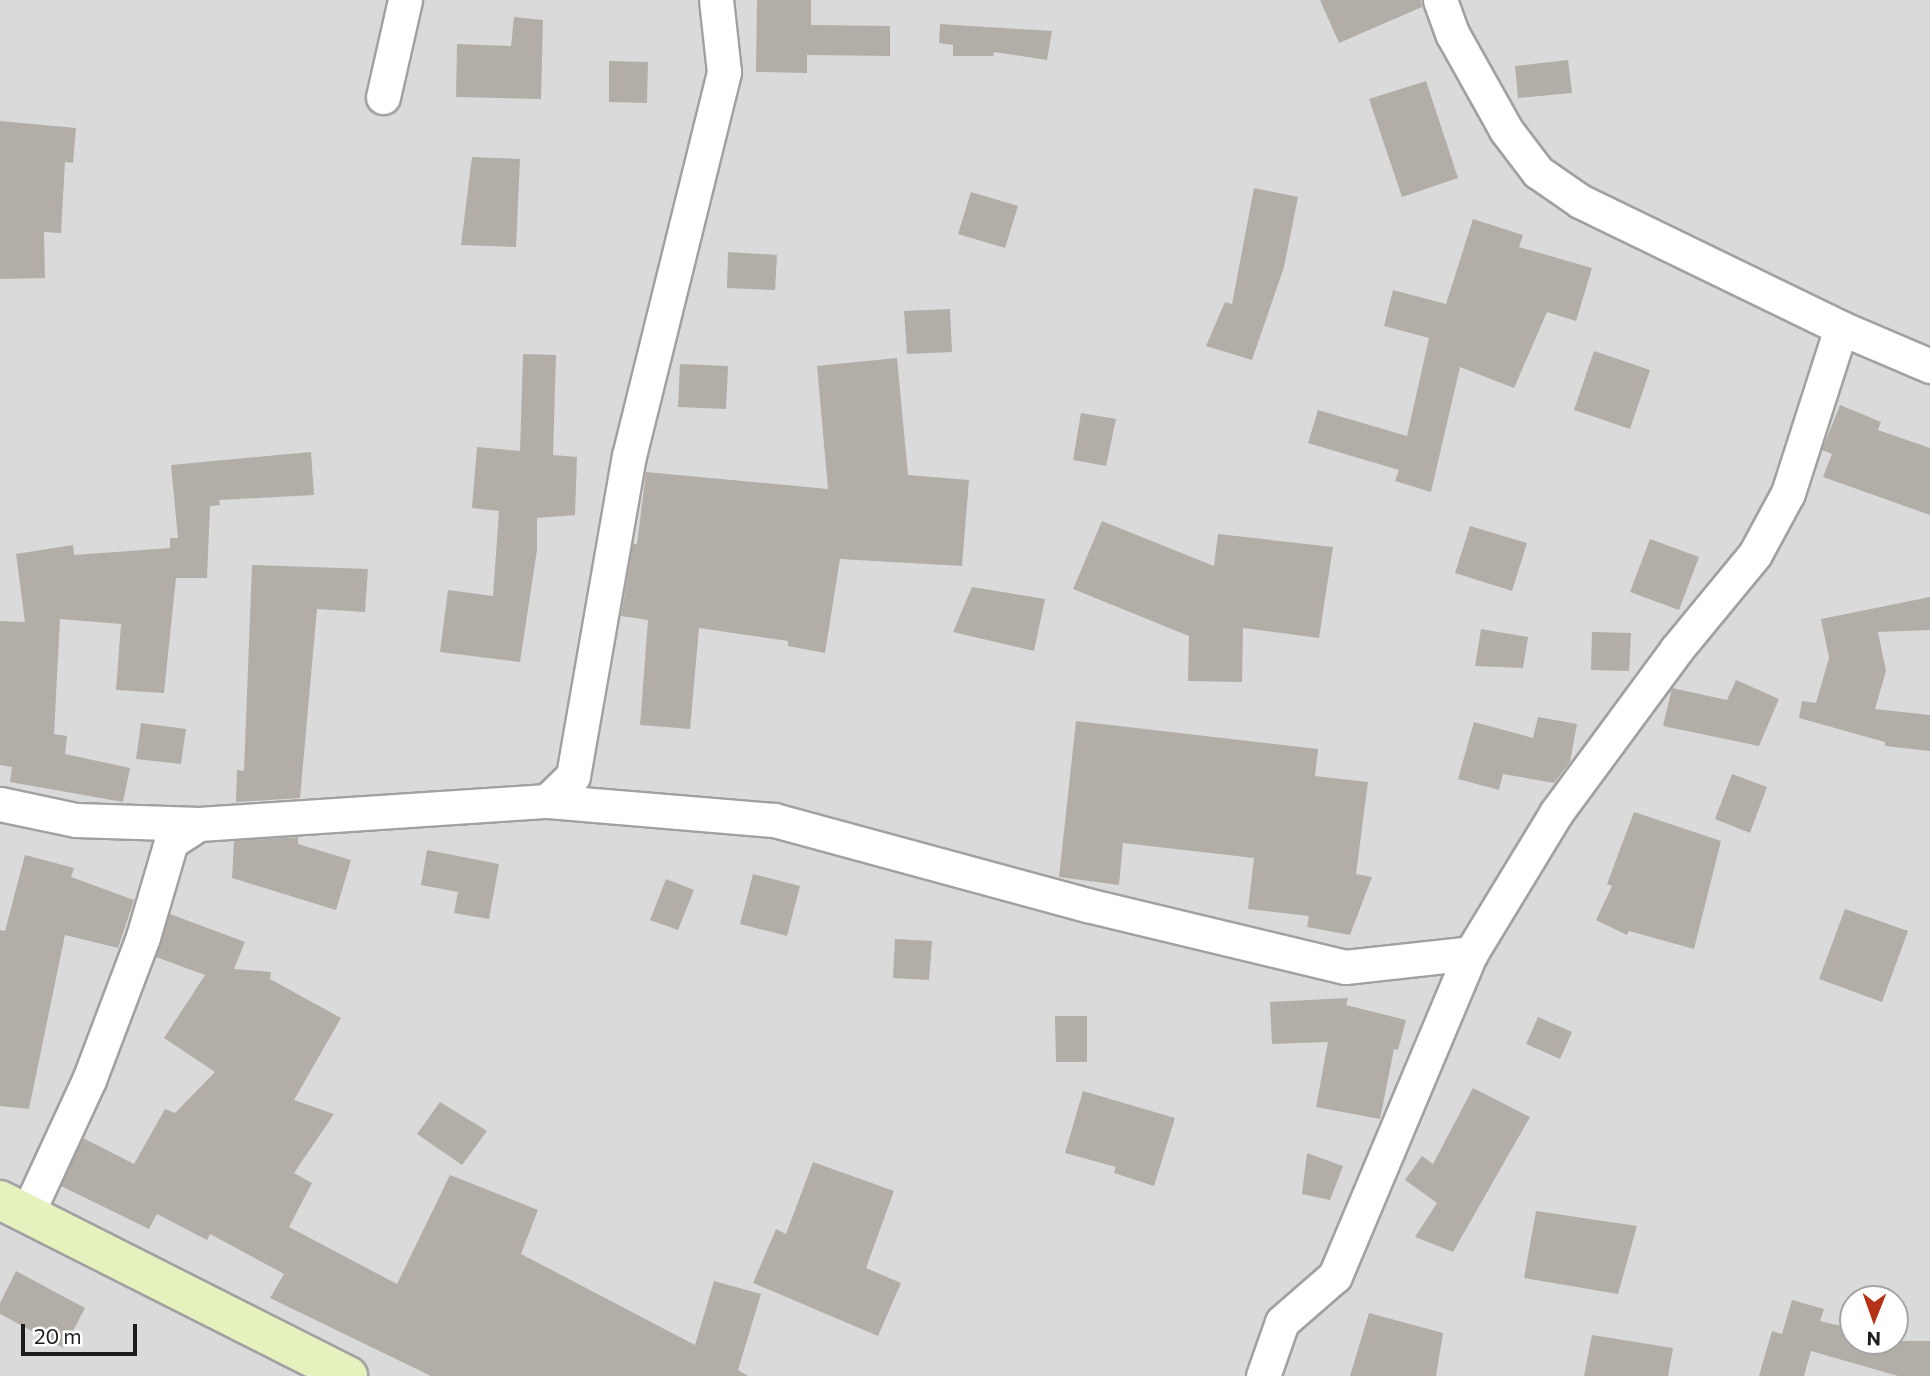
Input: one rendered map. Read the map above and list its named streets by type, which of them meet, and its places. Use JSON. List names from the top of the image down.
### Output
{
  "scale_bar": "20 m",
  "north": "bottom"
}
